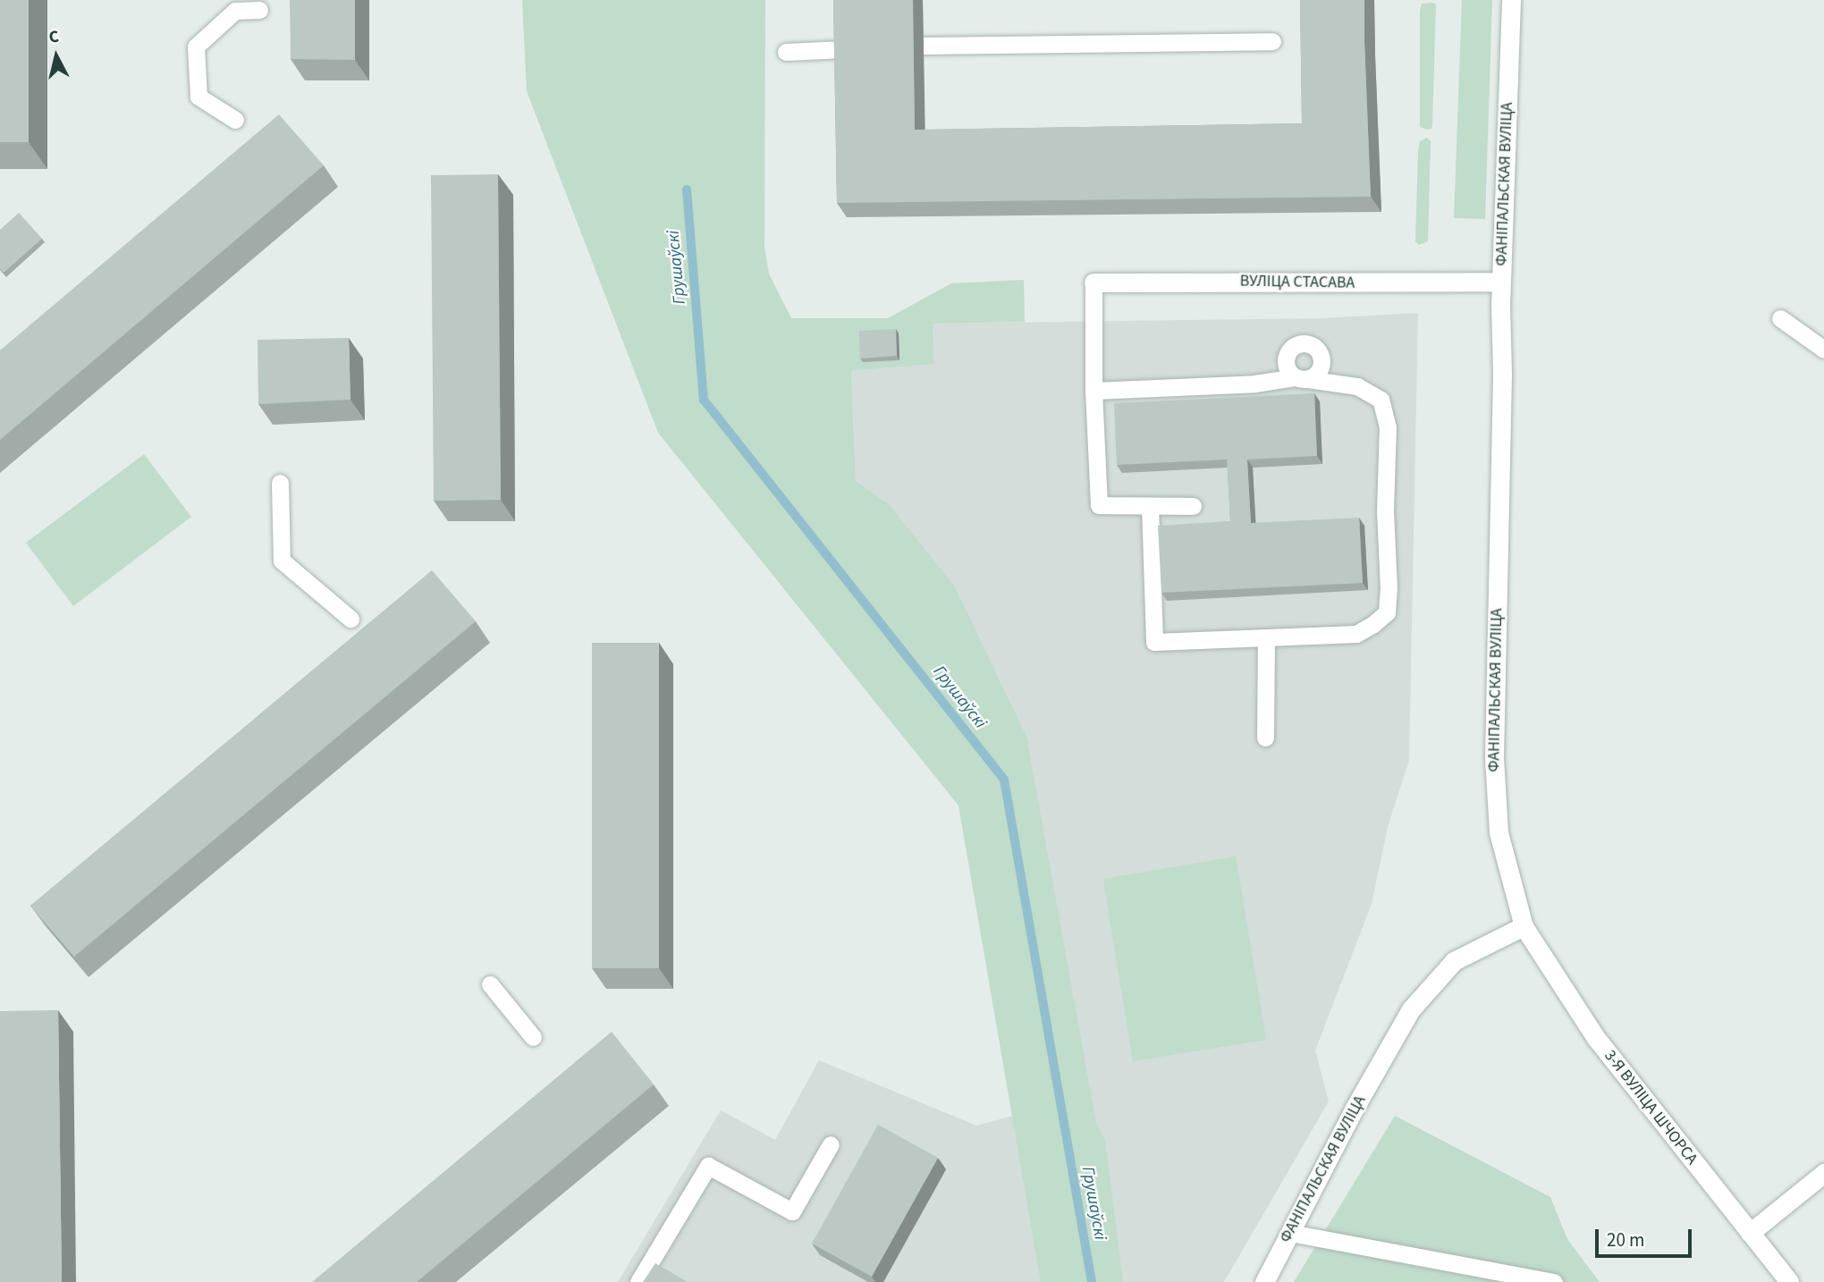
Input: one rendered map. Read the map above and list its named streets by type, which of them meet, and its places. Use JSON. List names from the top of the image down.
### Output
{
  "streets": {
    "street": ["ФАНІПАЛЬСКАЯ ВУЛІЦА", "ВУЛІЦА СТАСАВА", "3-Я ВУЛІЦА ШЧОРСА"]
  },
  "crossings": [
    ["ФАНІПАЛЬСКАЯ ВУЛІЦА", "ВУЛІЦА СТАСАВА"],
    ["ФАНІПАЛЬСКАЯ ВУЛІЦА", "3-Я ВУЛІЦА ШЧОРСА"]
  ],
  "water": ["Грушаўскі"],
  "scale_bar": "20 m",
  "north": "top"
}
